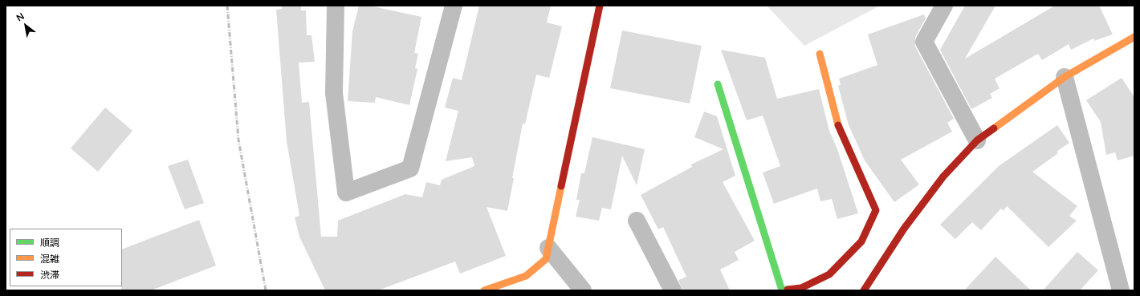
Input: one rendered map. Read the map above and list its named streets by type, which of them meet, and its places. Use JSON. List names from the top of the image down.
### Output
{
  "legend": ["順調", "混雑", "渋滞"],
  "north": "top left"
}
